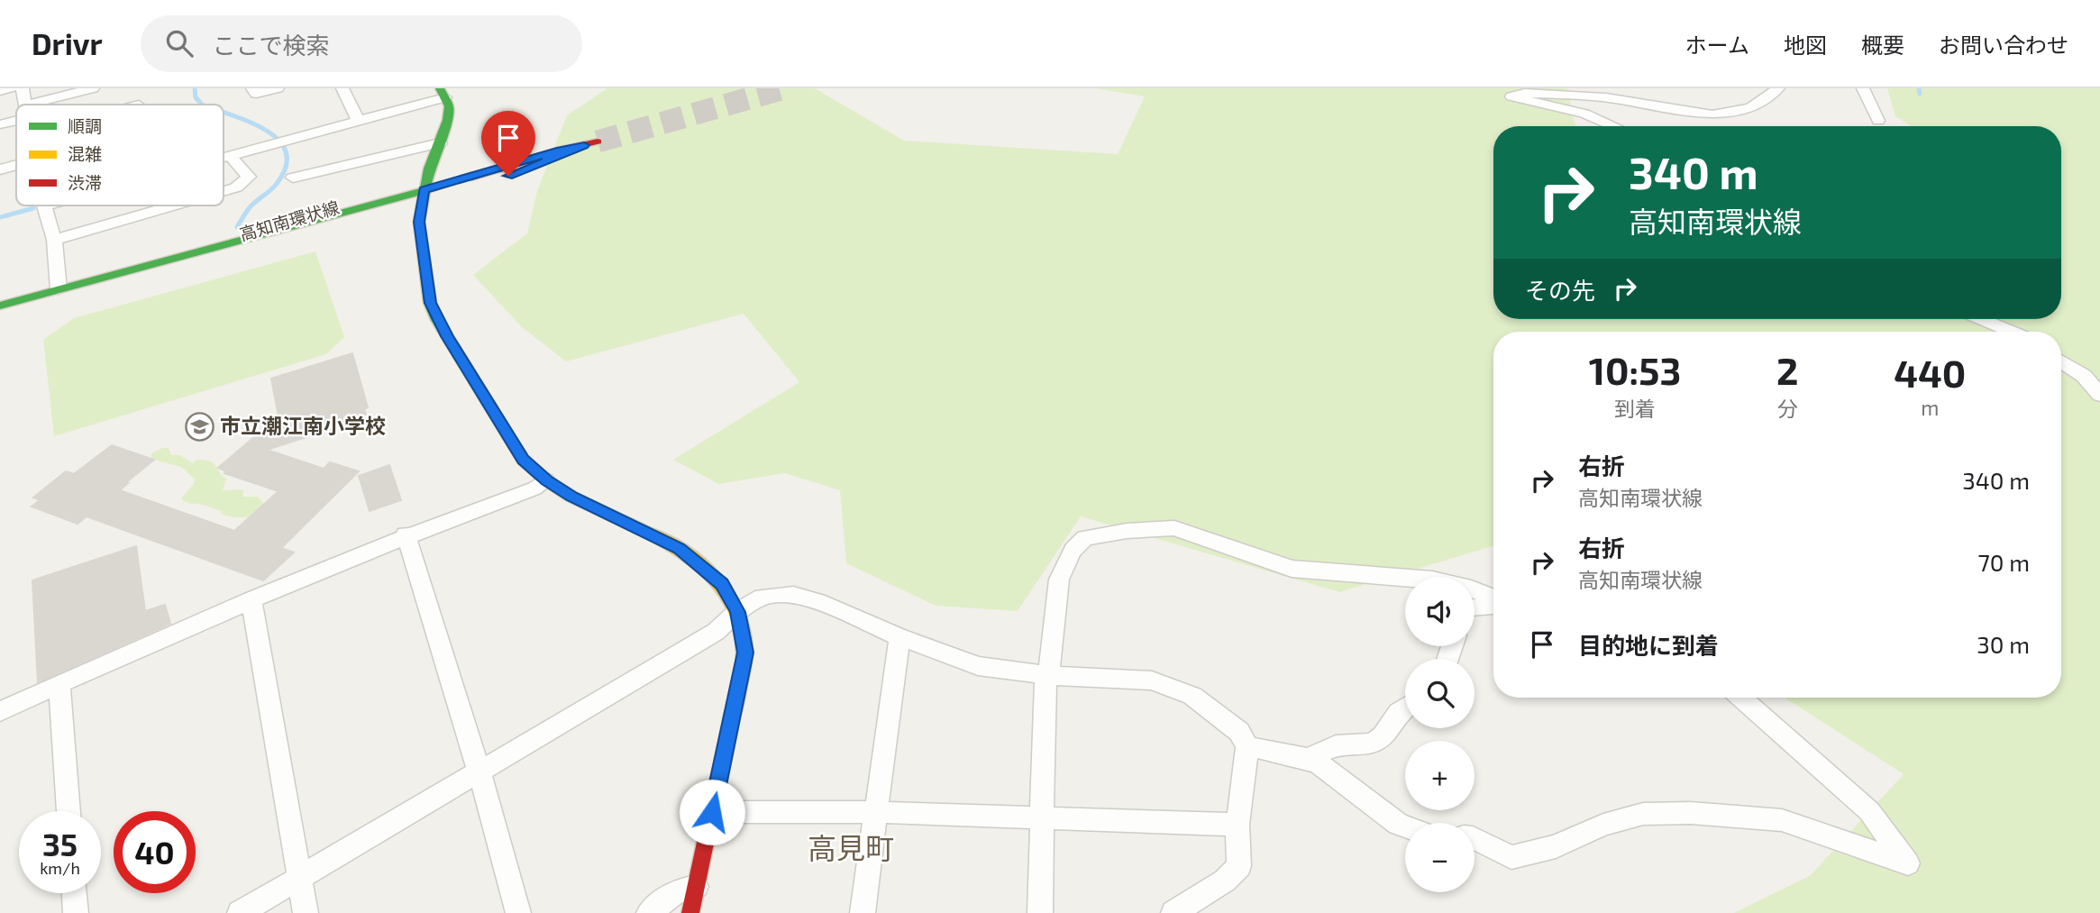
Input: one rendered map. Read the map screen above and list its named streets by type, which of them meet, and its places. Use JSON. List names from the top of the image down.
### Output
{
  "streets": {
    "street": ["高知南環状線"]
  },
  "districts": ["高見町"],
  "places": {
    "school or university": ["市立潮江南小学校"]
  },
  "legend": ["順調", "混雑", "渋滞"],
  "page": {
    "header": "Drivr",
    "search": "ここで検索",
    "nav": [
      "ホーム",
      "地図",
      "概要",
      "お問い合わせ"
    ],
    "turn": ["340 m", "高知南環状線"],
    "then": "その先",
    "eta": [
      "10:53",
      "到着",
      "2",
      "分",
      "440",
      "m"
    ],
    "list": [
      {
        "name": "右折",
        "note": "高知南環状線",
        "value": "340 m"
      },
      {
        "name": "右折",
        "note": "高知南環状線",
        "value": "70 m"
      },
      {
        "name": "目的地に到着",
        "value": "30 m"
      }
    ],
    "map_buttons": ["+", "−"],
    "speed": "35 km/h",
    "limit": "40"
  }
}
